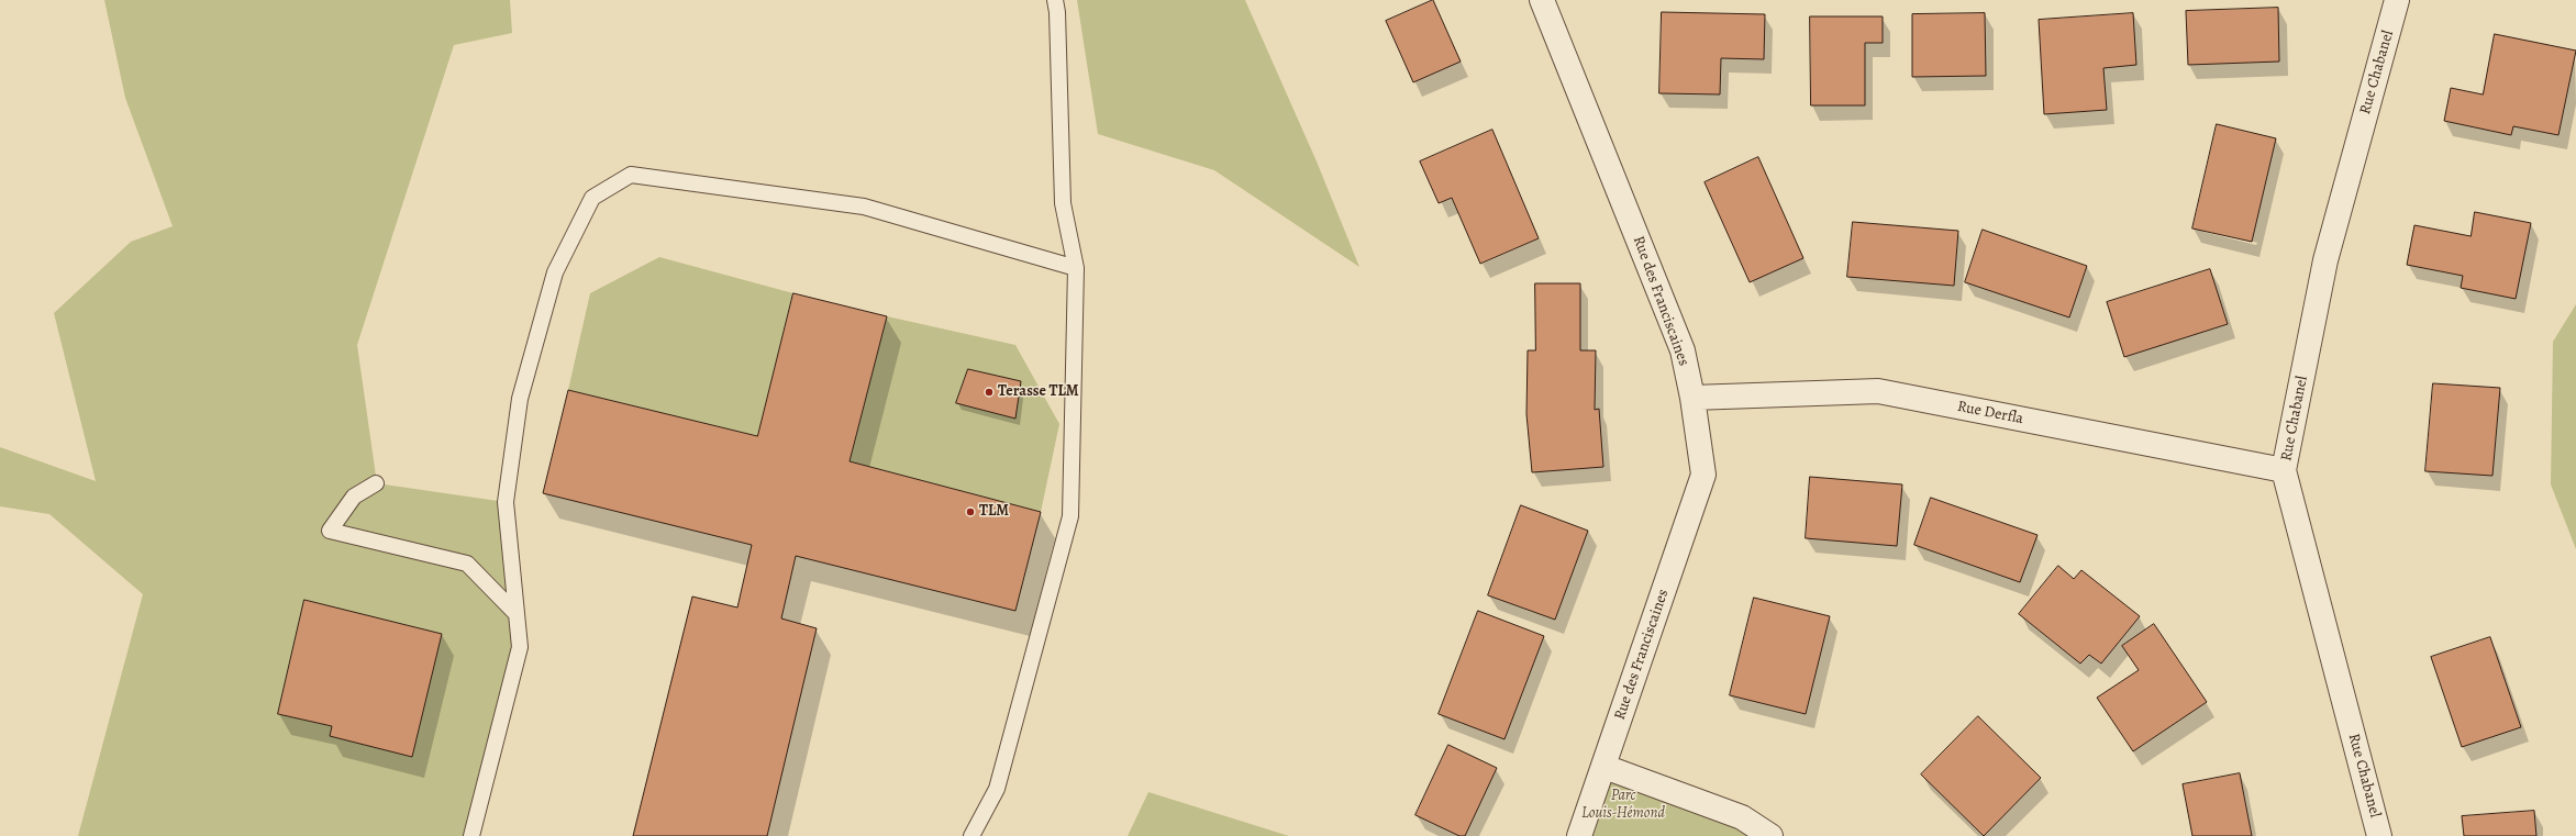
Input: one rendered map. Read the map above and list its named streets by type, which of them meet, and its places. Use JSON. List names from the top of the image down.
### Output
{
  "streets": {
    "street": ["Rue Chabanel", "Rue des Franciscaines", "Rue Derfla"]
  },
  "crossings": [
    ["Rue Chabanel", "Rue Derfla"],
    ["Rue des Franciscaines", "Rue Derfla"]
  ],
  "parks": ["Parc Louis-Hémond"],
  "places": ["Terasse TLM", "TLM"]
}
